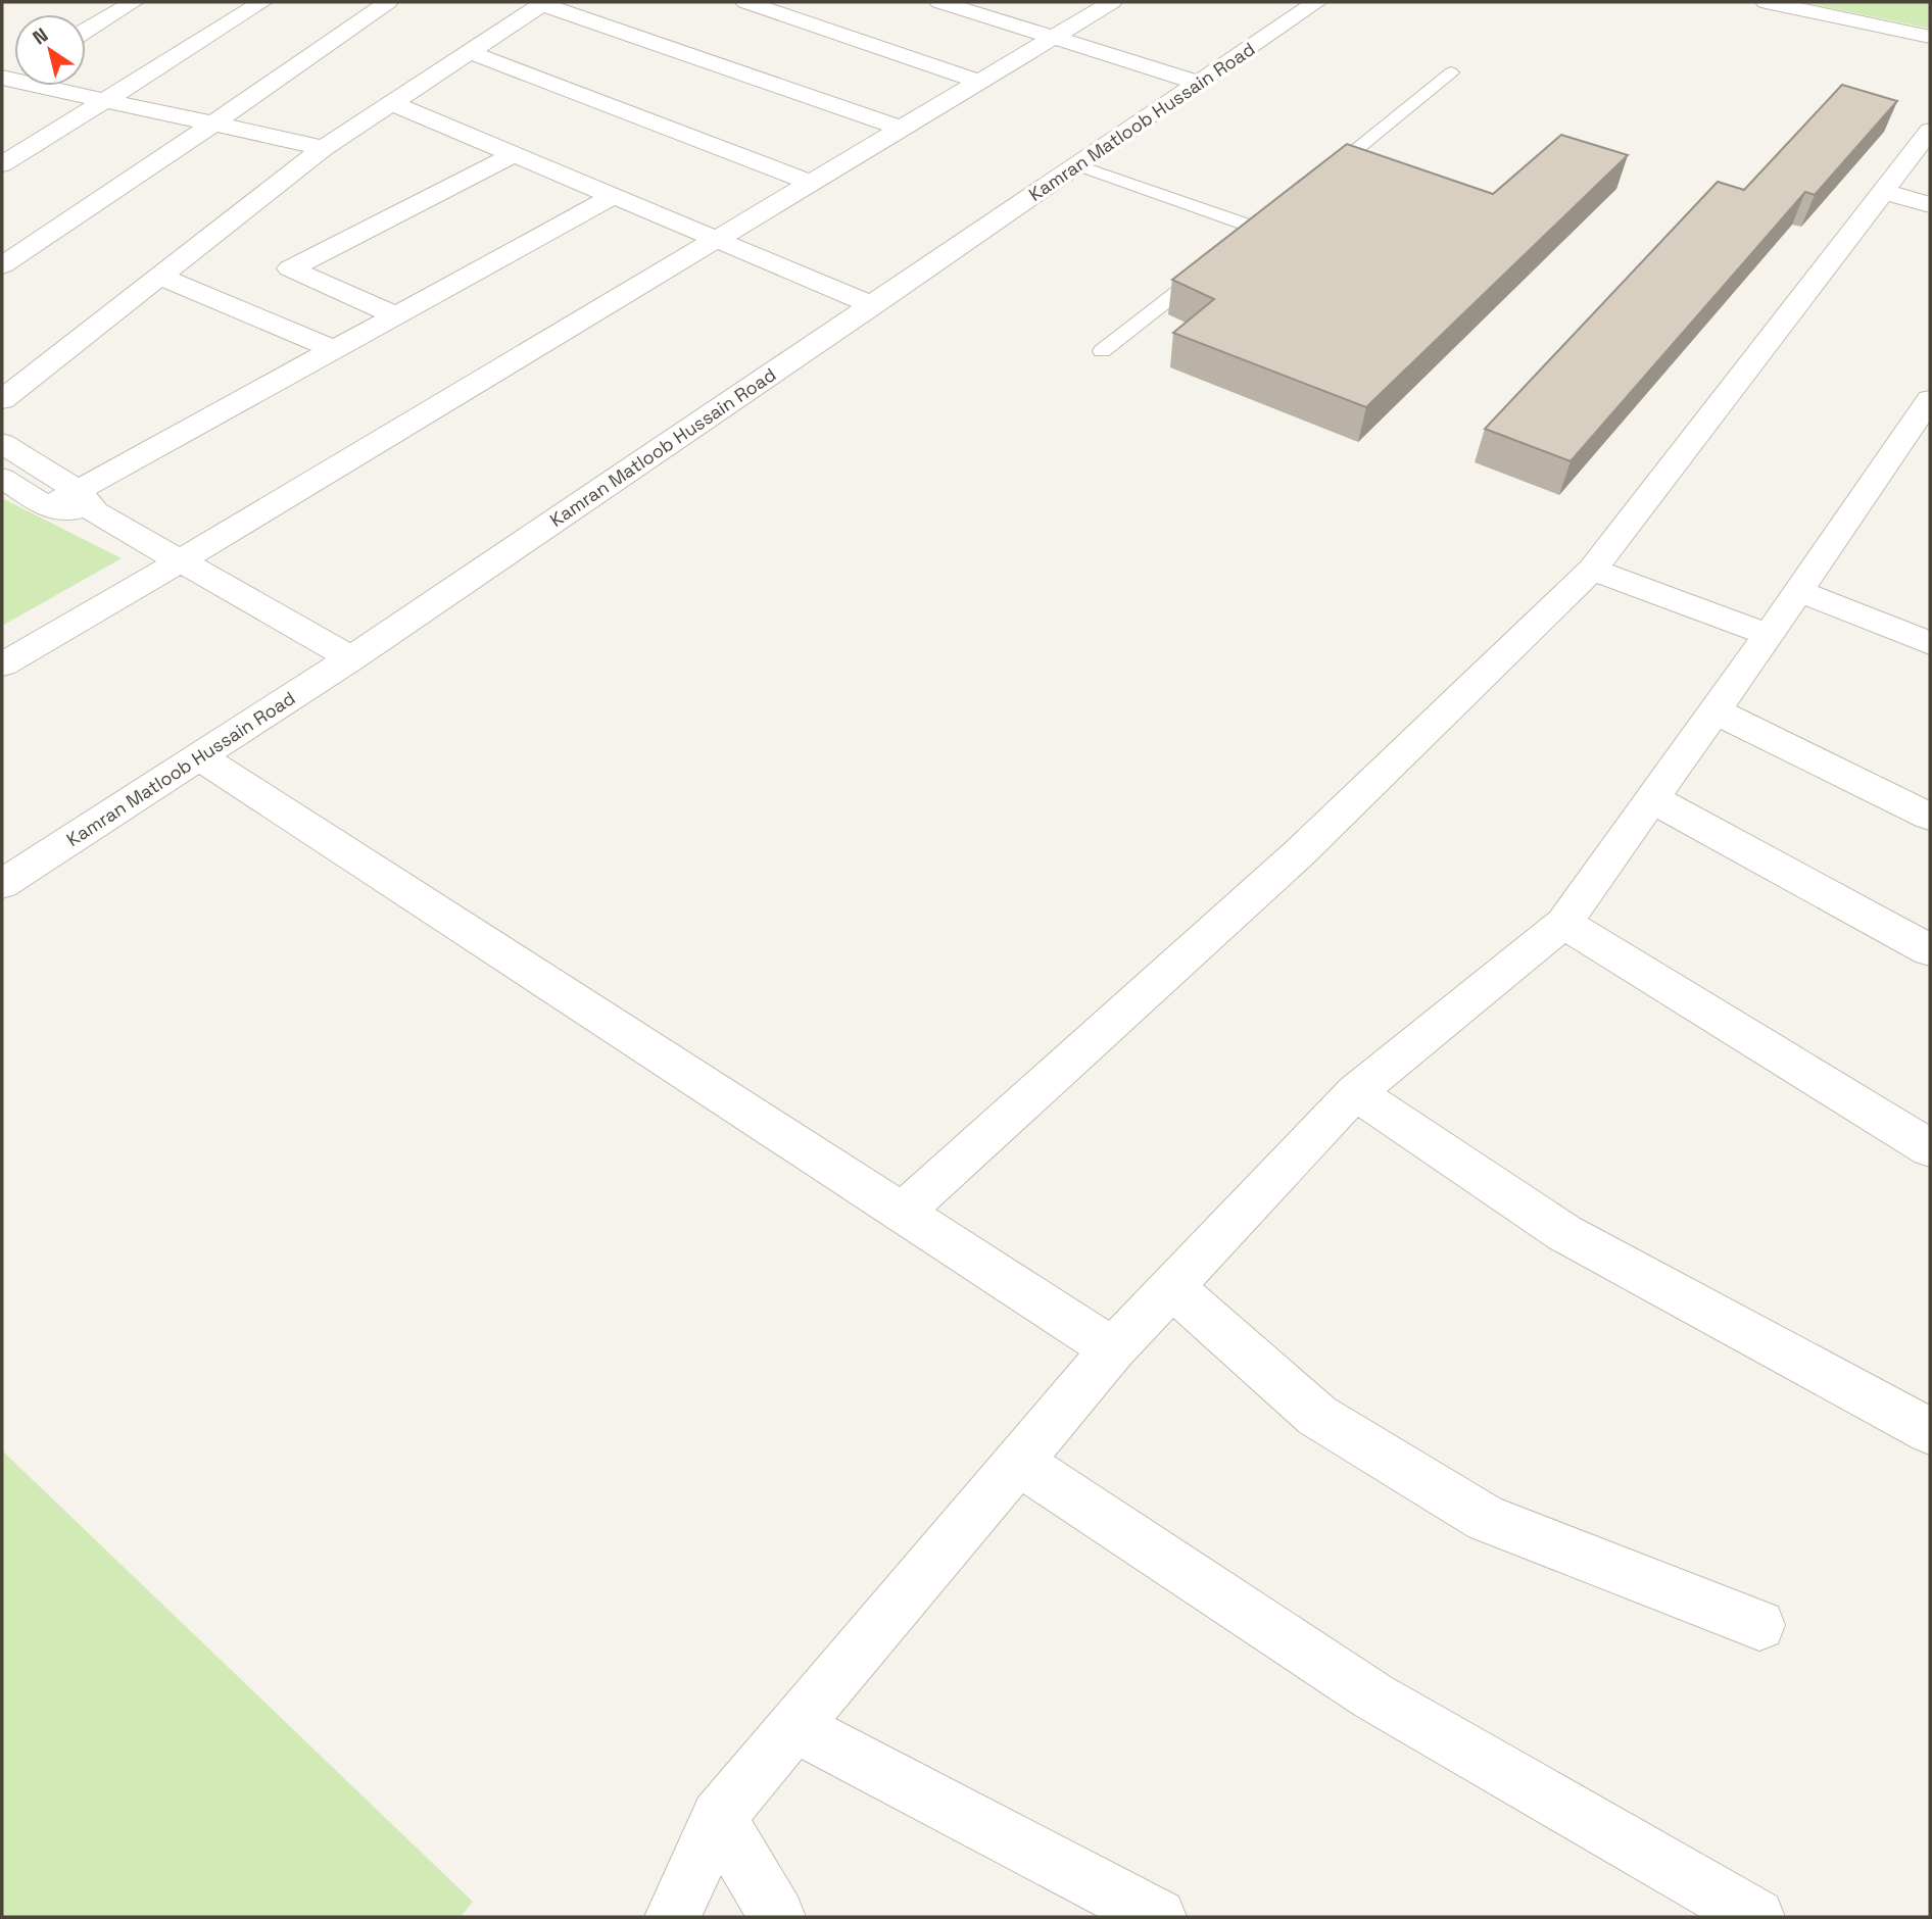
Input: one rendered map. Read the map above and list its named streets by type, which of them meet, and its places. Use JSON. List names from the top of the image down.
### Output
{
  "streets": {
    "street": ["Kamran Matloob Hussain Road"]
  },
  "north": "top left"
}
